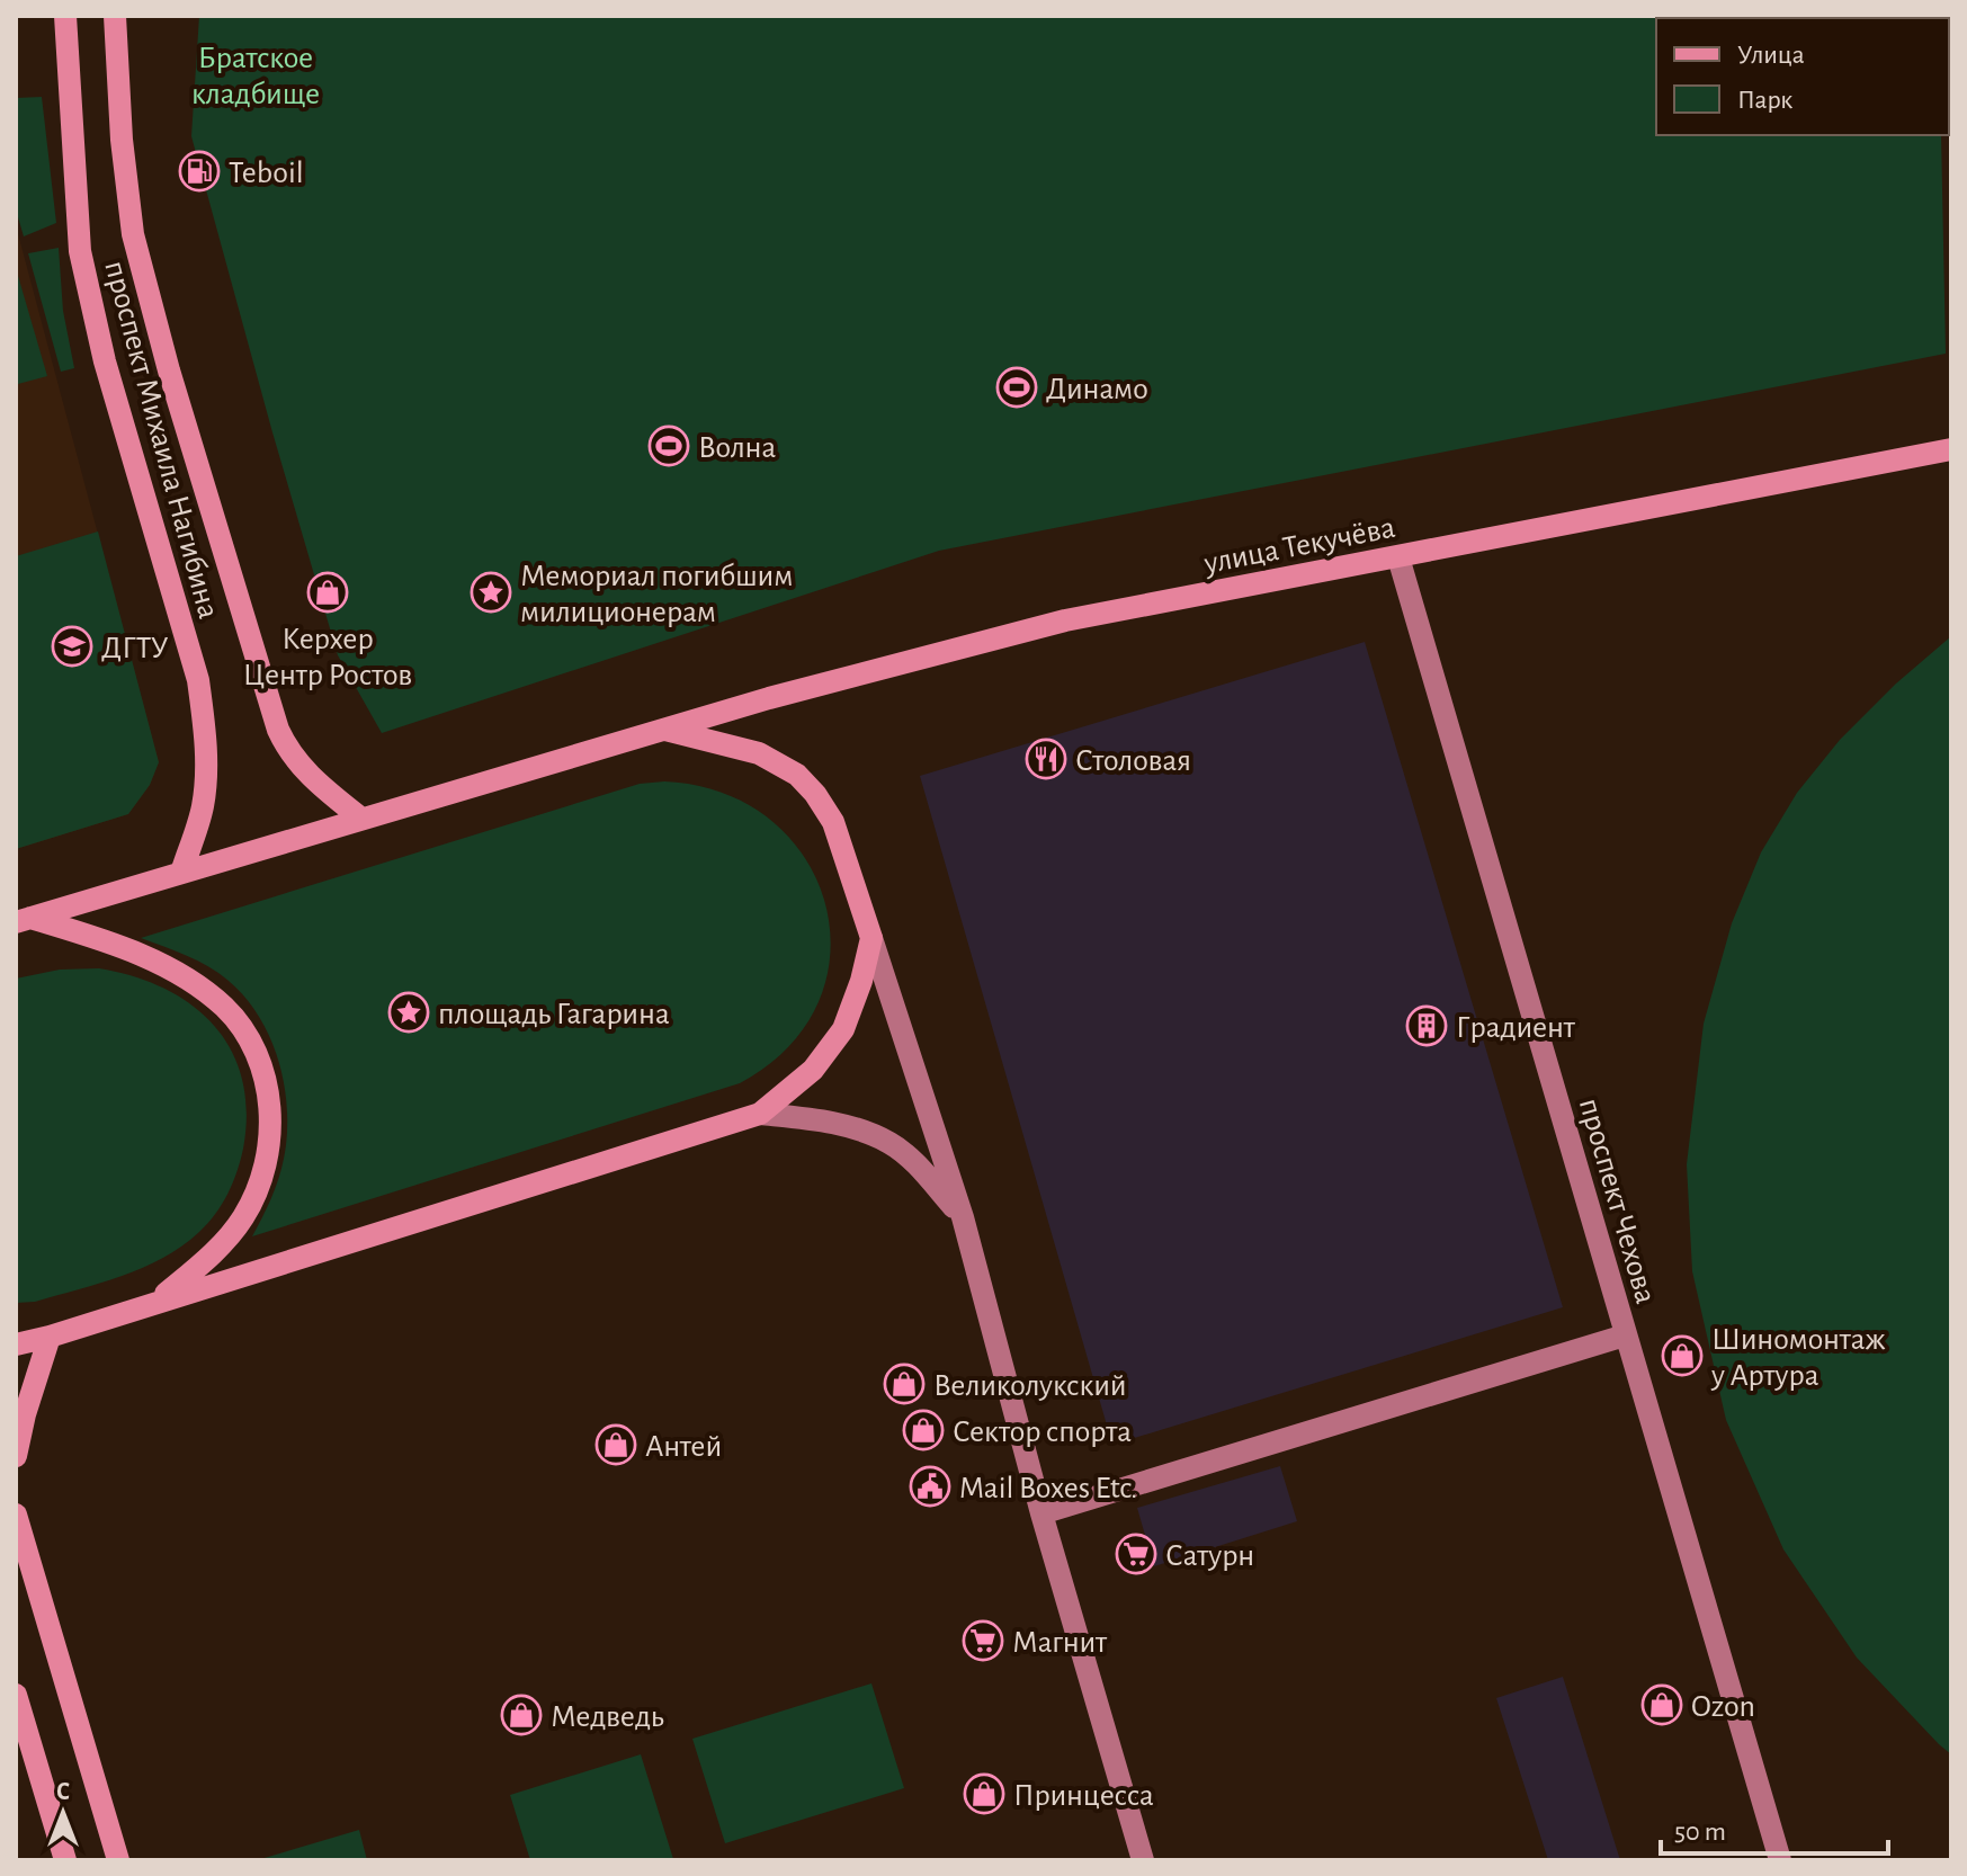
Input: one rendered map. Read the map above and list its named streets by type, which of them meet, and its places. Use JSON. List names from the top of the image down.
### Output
{
  "streets": {
    "main road": ["проспект Михаила Нагибина", "улица Текучёва", "проспект Чехова"]
  },
  "crossings": [
    ["улица Текучёва", "проспект Чехова"]
  ],
  "parks": ["Братское кладбище"],
  "places": {
    "fuel station": ["Teboil"],
    "sports": ["Динамо", "Волна"],
    "shop": [
      "Керхер Центр Ростов",
      "Шиномонтаж у Артура",
      "Великолукский",
      "Сектор спорта",
      "Антей",
      "Ozon",
      "Медведь",
      "Принцесса"
    ],
    "place": ["Мемориал погибшим милиционерам", "площадь Гагарина"],
    "school or university": ["ДГТУ"],
    "restaurant": ["Столовая"],
    "building": ["Градиент"],
    "public building": ["Mail Boxes Etc."],
    "supermarket": ["Сатурн", "Магнит"]
  },
  "legend": ["Улица", "Парк"],
  "scale_bar": "50 m",
  "north": "top"
}
